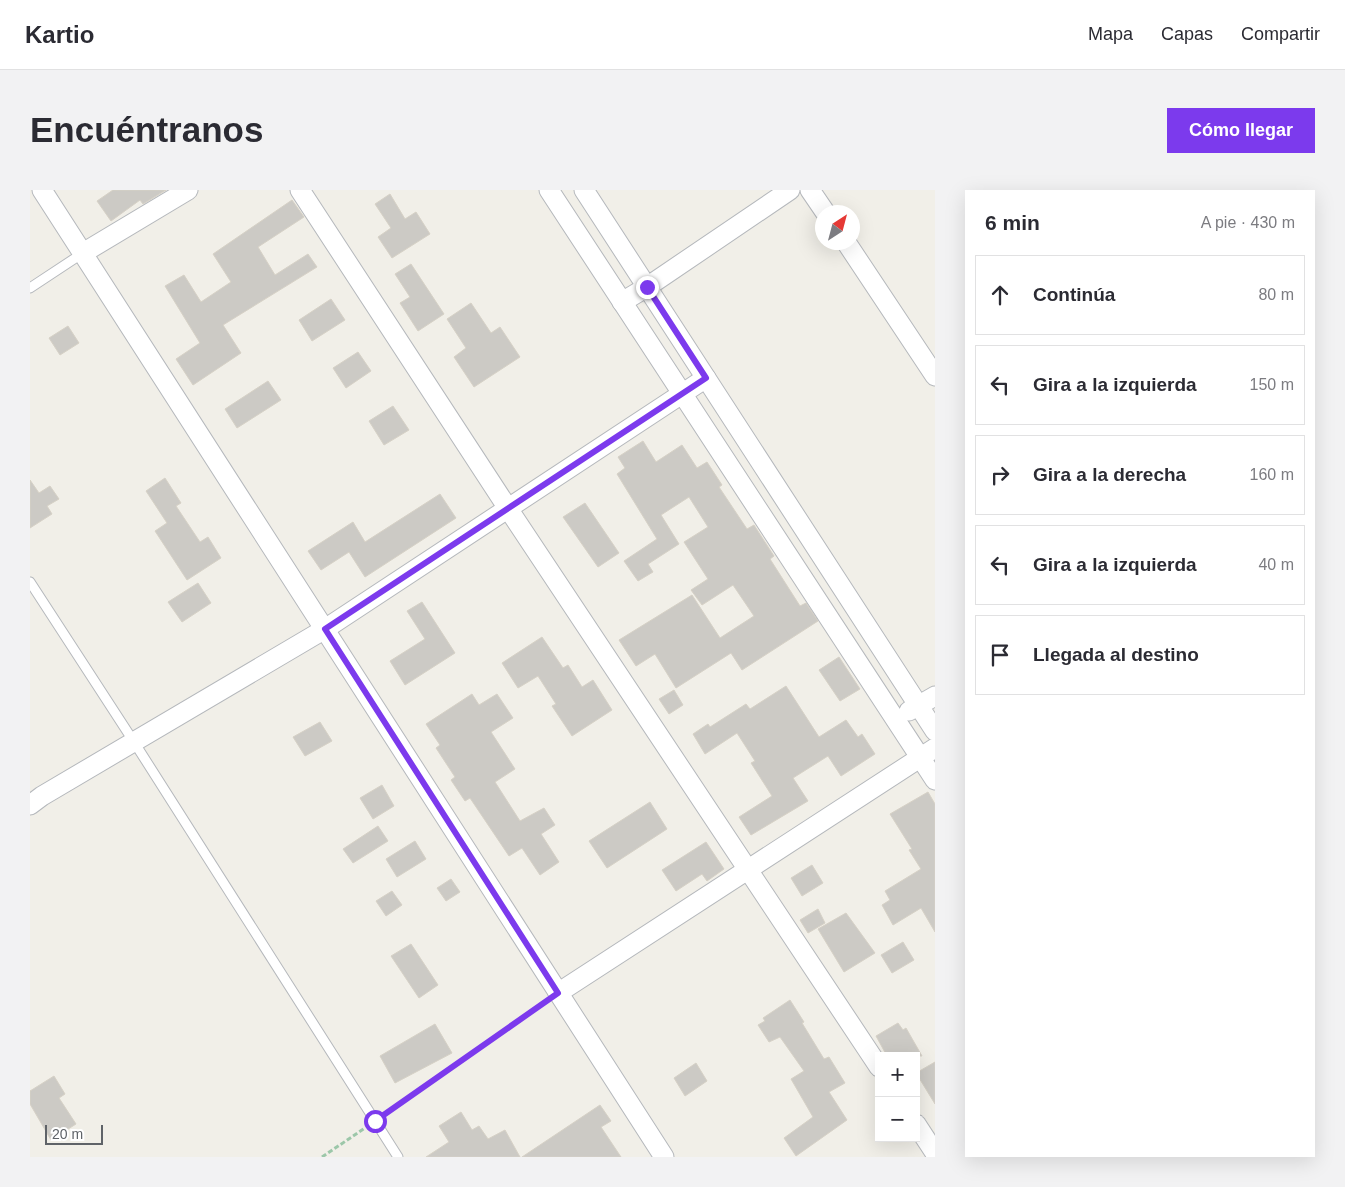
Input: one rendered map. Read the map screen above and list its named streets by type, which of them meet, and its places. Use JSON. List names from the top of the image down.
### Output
{
  "scale_bar": "20 m",
  "north": "top right",
  "page": {
    "header": "Kartio",
    "nav": ["Mapa", "Capas", "Compartir"],
    "buttons": "Cómo llegar",
    "title": "Encuéntranos",
    "heading": ["6 min", "A pie · 430 m"],
    "list": [
      ["Continúa", "80 m"],
      ["Gira a la izquierda", "150 m"],
      ["Gira a la derecha", "160 m"],
      ["Gira a la izquierda", "40 m"],
      "Llegada al destino"
    ],
    "map_buttons": ["+", "−"],
    "scale": "20 m"
  }
}
